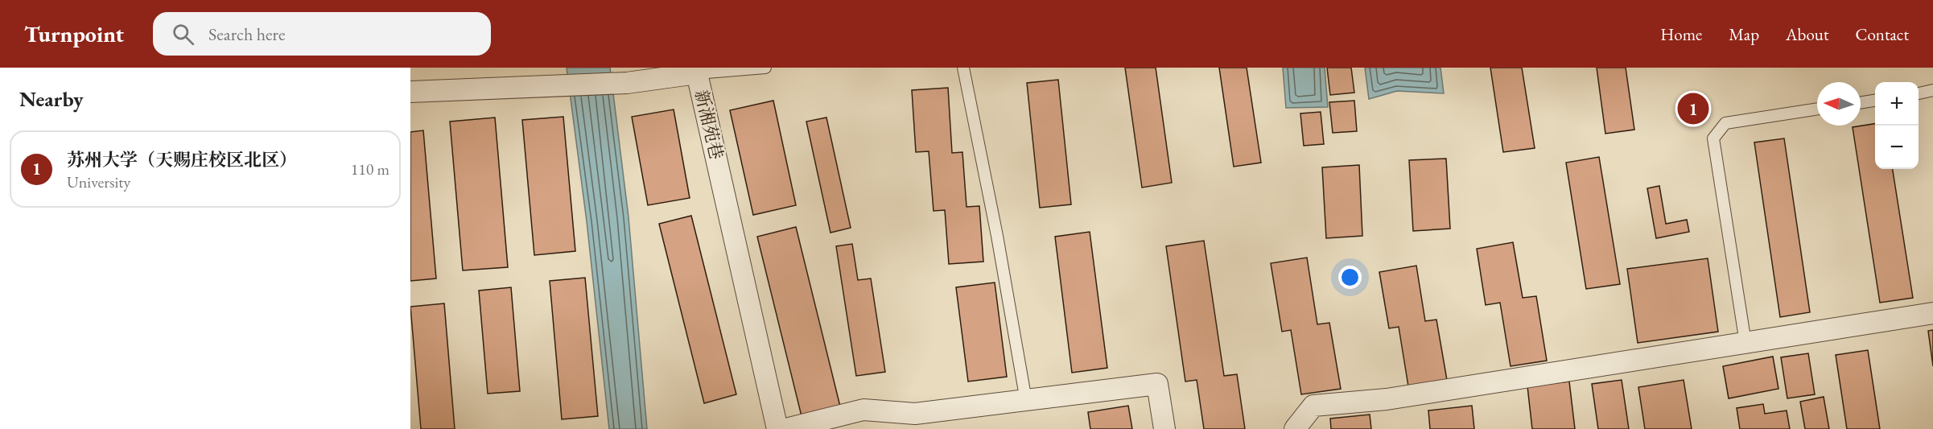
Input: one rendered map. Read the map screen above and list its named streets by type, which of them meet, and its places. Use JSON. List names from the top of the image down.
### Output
{
  "streets": {
    "street": ["新湘苑巷"]
  },
  "north": "left",
  "page": {
    "header": "Turnpoint",
    "search": "Search here",
    "nav": [
      "Home",
      "Map",
      "About",
      "Contact"
    ],
    "heading": "Nearby",
    "map_buttons": ["+", "−"],
    "pins": "1",
    "list": [
      {
        "mark": "1",
        "name": "苏州大学（天赐庄校区北区）",
        "note": "University",
        "value": "110 m"
      }
    ]
  }
}
